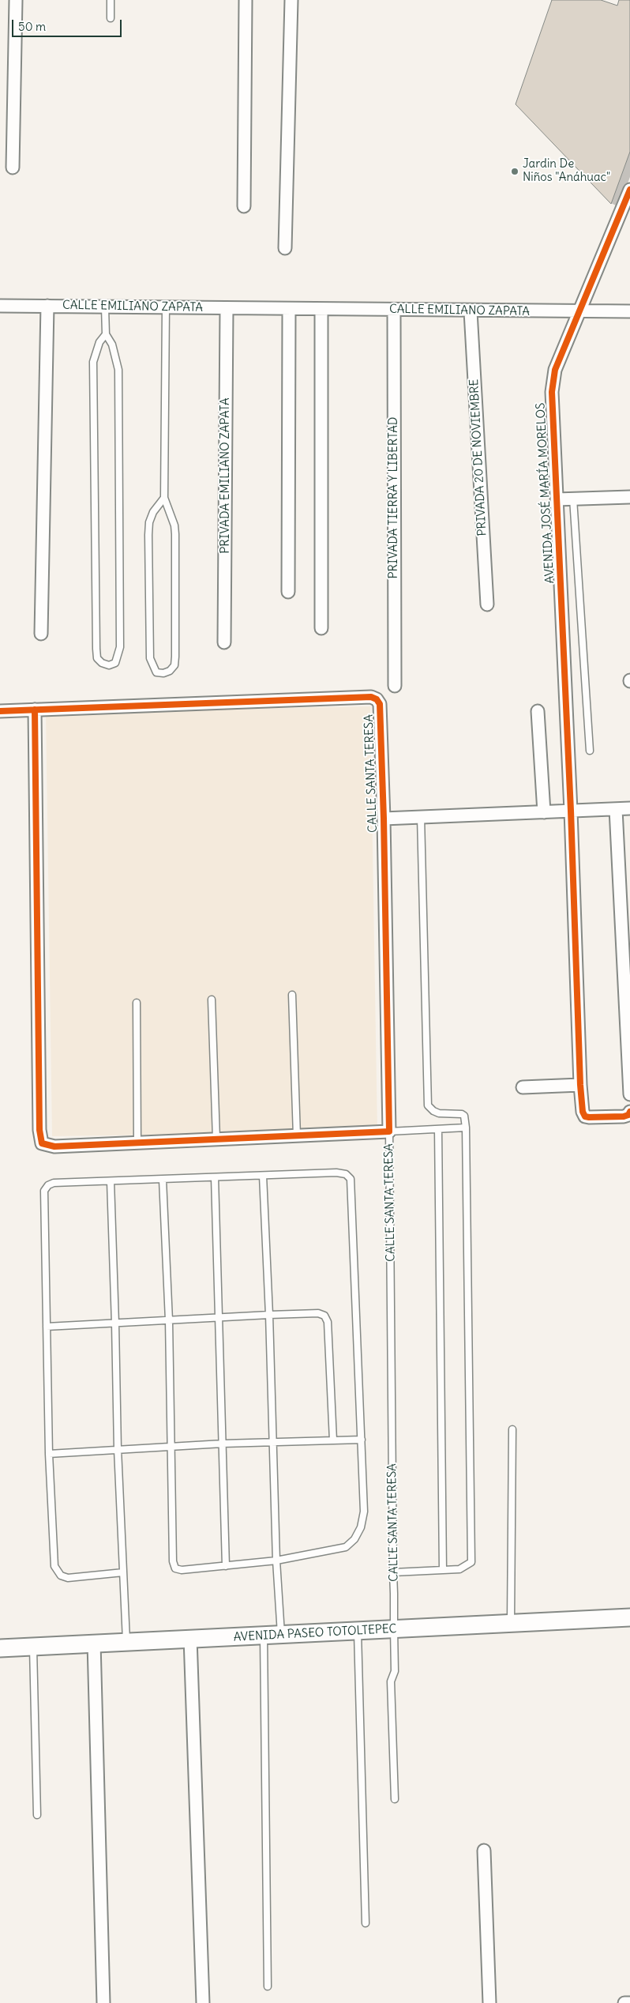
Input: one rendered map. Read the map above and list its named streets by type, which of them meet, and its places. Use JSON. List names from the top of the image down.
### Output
{
  "streets": {
    "main road": ["AVENIDA PASEO TOTOLTEPEC"],
    "street": [
      "CALLE EMILIANO ZAPATA",
      "PRIVADA 20 DE NOVIEMBRE",
      "PRIVADA EMILIANO ZAPATA",
      "AVENIDA JOSÉ MARÍA MORELOS",
      "PRIVADA TIERRA Y LIBERTAD",
      "CALLE SANTA TERESA"
    ]
  },
  "crossings": [
    ["CALLE EMILIANO ZAPATA", "PRIVADA 20 DE NOVIEMBRE"],
    ["CALLE EMILIANO ZAPATA", "PRIVADA EMILIANO ZAPATA"],
    ["CALLE EMILIANO ZAPATA", "AVENIDA JOSÉ MARÍA MORELOS"],
    ["CALLE EMILIANO ZAPATA", "PRIVADA TIERRA Y LIBERTAD"],
    ["CALLE SANTA TERESA", "AVENIDA PASEO TOTOLTEPEC"]
  ],
  "places": ["Jardin De Niños \"Anáhuac\""],
  "scale_bar": "50 m"
}
